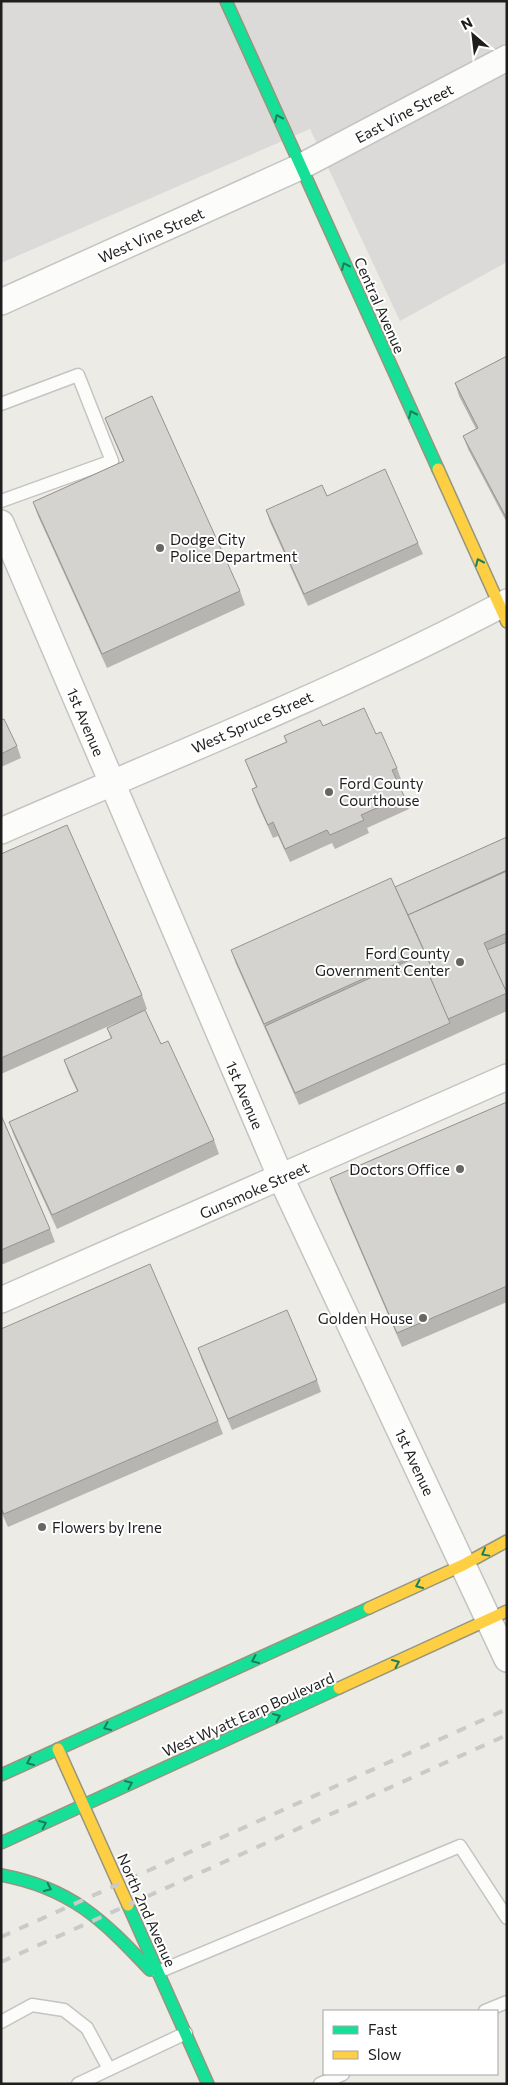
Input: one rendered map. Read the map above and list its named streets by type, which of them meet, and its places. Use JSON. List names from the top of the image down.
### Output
{
  "streets": {
    "main road": ["Central Avenue", "West Wyatt Earp Boulevard", "North 2nd Avenue"],
    "street": [
      "East Vine Street",
      "West Vine Street",
      "1st Avenue",
      "West Spruce Street",
      "Gunsmoke Street"
    ]
  },
  "crossings": [
    ["East Vine Street", "West Vine Street"],
    ["East Vine Street", "Central Avenue"],
    ["West Vine Street", "Central Avenue"],
    ["Central Avenue", "West Spruce Street"],
    ["1st Avenue", "West Spruce Street"],
    ["1st Avenue", "Gunsmoke Street"],
    ["1st Avenue", "West Wyatt Earp Boulevard"],
    ["West Wyatt Earp Boulevard", "North 2nd Avenue"]
  ],
  "one_way": ["Central Avenue"],
  "places": [
    "Dodge City Police Department",
    "Ford County Courthouse",
    "Ford County Government Center",
    "Doctors Office",
    "Golden House",
    "Flowers by Irene"
  ],
  "legend": ["Fast", "Slow"],
  "north": "top left"
}
